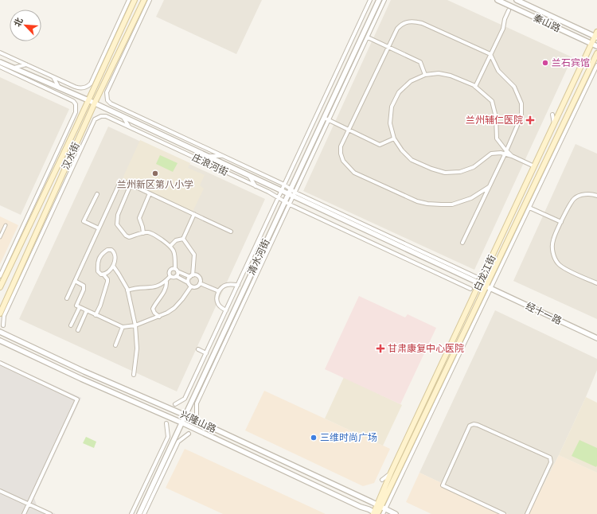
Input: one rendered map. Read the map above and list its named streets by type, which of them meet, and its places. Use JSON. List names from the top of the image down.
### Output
{
  "streets": {
    "main road": ["汉水街", "白龙江街"],
    "street": [
      "秦山路",
      "庄浪河街",
      "清水河街",
      "经十一路",
      "兴隆山路"
    ]
  },
  "crossings": [
    ["秦山路", "白龙江街"],
    ["汉水街", "经十一路"],
    ["庄浪河街", "清水河街"],
    ["清水河街", "经十一路"],
    ["清水河街", "兴隆山路"],
    ["白龙江街", "经十一路"],
    ["白龙江街", "兴隆山路"]
  ],
  "places": {
    "other": ["兰石宾馆", "兰州新区第八小学", "三维时尚广场"],
    "health": ["兰州辅仁医院", "甘肃康复中心医院"]
  },
  "north": "top left"
}
